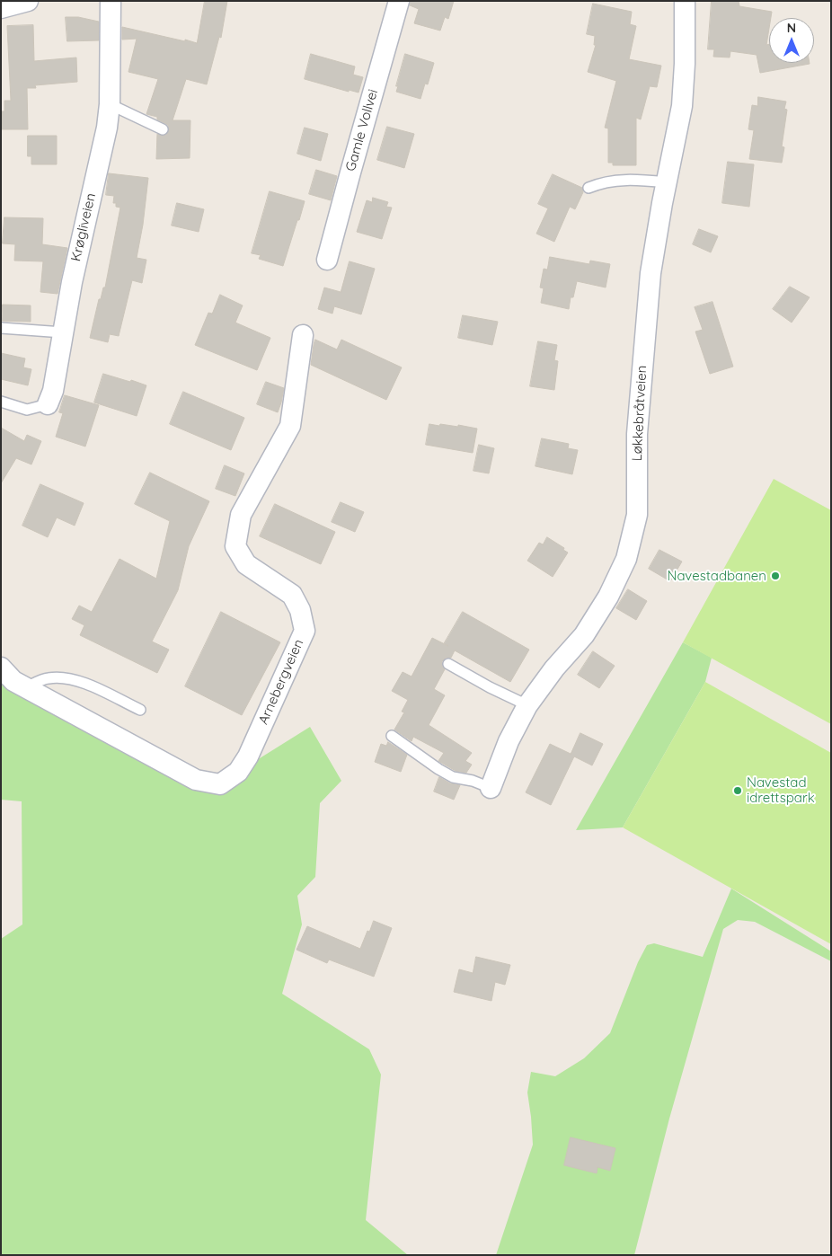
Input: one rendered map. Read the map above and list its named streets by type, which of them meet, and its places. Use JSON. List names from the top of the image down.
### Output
{
  "streets": {
    "street": [
      "Gamle Vollvei",
      "Krøgliveien",
      "Løkkebråtveien",
      "Arnebergveien"
    ]
  },
  "places": ["Navestadbanen", "Navestad idrettspark"],
  "north": "top"
}
